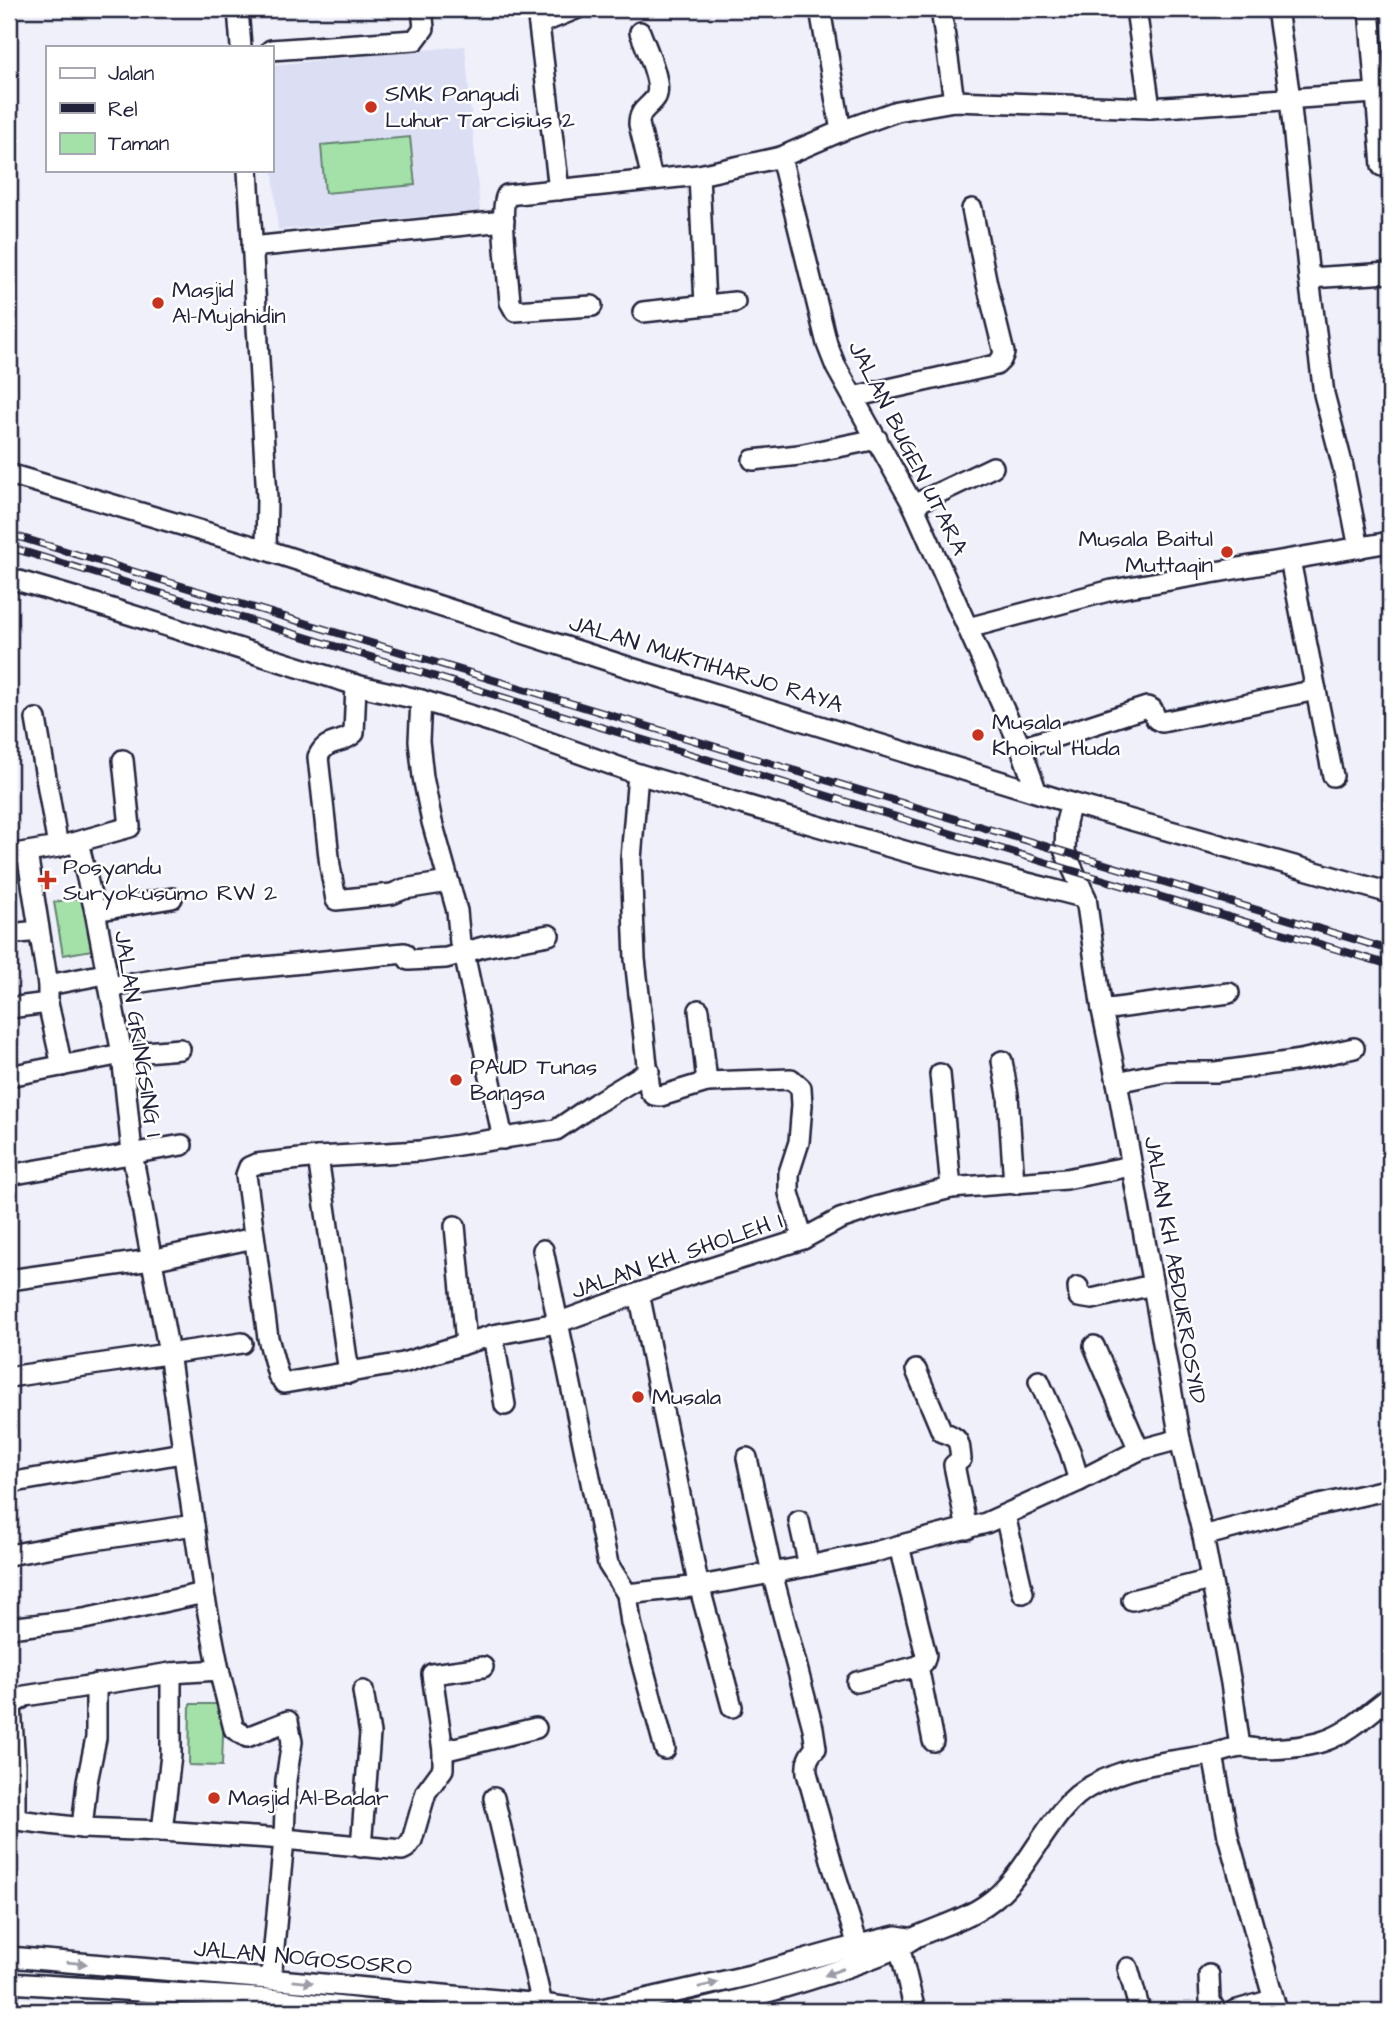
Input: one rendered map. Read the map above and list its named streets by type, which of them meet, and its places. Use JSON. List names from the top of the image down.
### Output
{
  "streets": {
    "street": [
      "JALAN BUGEN UTARA",
      "JALAN MUKTIHARJO RAYA",
      "JALAN GRINGSING I",
      "JALAN KH. SHOLEH I",
      "JALAN KH ABDURROSYID",
      "JALAN NOGOSOSRO"
    ]
  },
  "crossings": [
    ["JALAN BUGEN UTARA", "JALAN MUKTIHARJO RAYA"],
    ["JALAN MUKTIHARJO RAYA", "JALAN KH ABDURROSYID"],
    ["JALAN KH. SHOLEH I", "JALAN KH ABDURROSYID"]
  ],
  "places": {
    "other": [
      "SMK Pangudi Luhur Tarcisius 2",
      "Masjid Al-Mujahidin",
      "Musala Baitul Muttaqin",
      "Musala Khoirul Huda",
      "PAUD Tunas Bangsa",
      "Musala",
      "Masjid Al-Badar"
    ],
    "health": ["Posyandu Suryokusumo RW 2"]
  },
  "legend": ["Jalan", "Rel", "Taman"]
}
